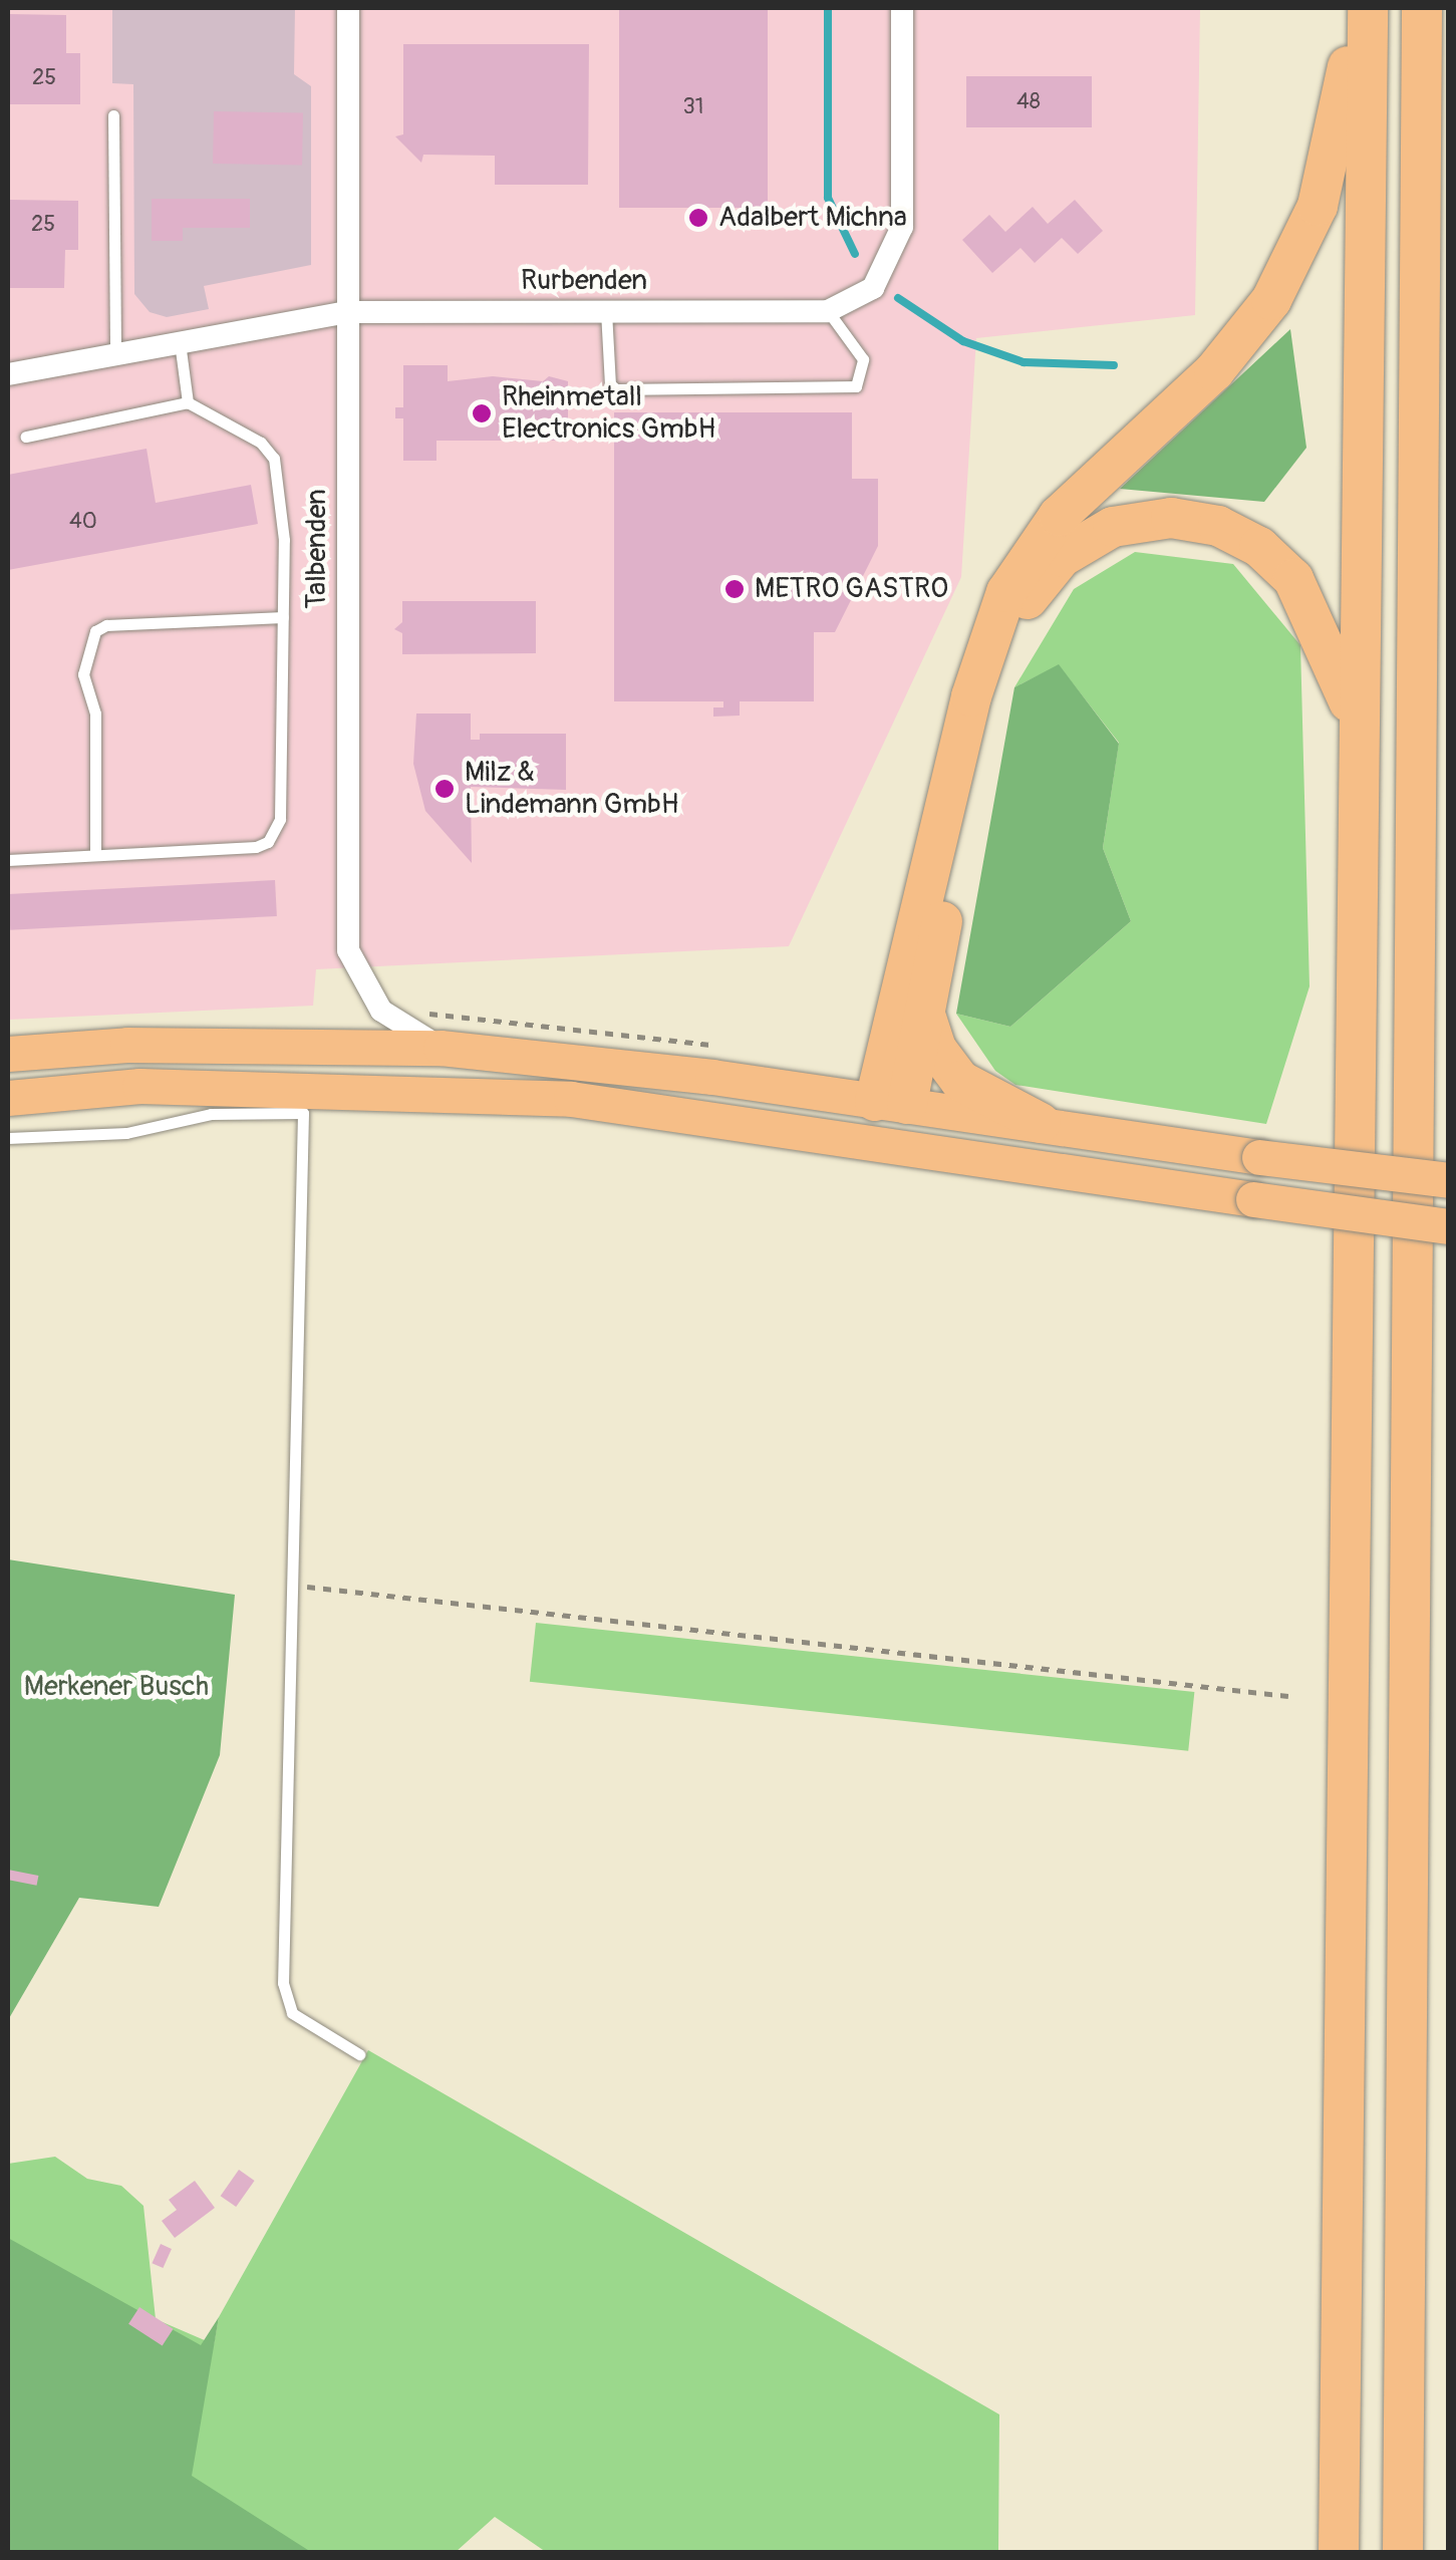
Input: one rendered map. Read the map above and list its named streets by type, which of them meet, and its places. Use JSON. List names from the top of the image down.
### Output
{
  "streets": {
    "street": ["Rurbenden", "Talbenden"]
  },
  "crossings": [
    ["Rurbenden", "Talbenden"]
  ],
  "parks": ["Merkener Busch"],
  "places": [
    "Adalbert Michna",
    "Rheinmetall Electronics GmbH",
    "METRO GASTRO",
    "Milz & Lindemann GmbH"
  ],
  "house_numbers": [
    "25",
    "48",
    "31",
    "25",
    "40"
  ]
}
